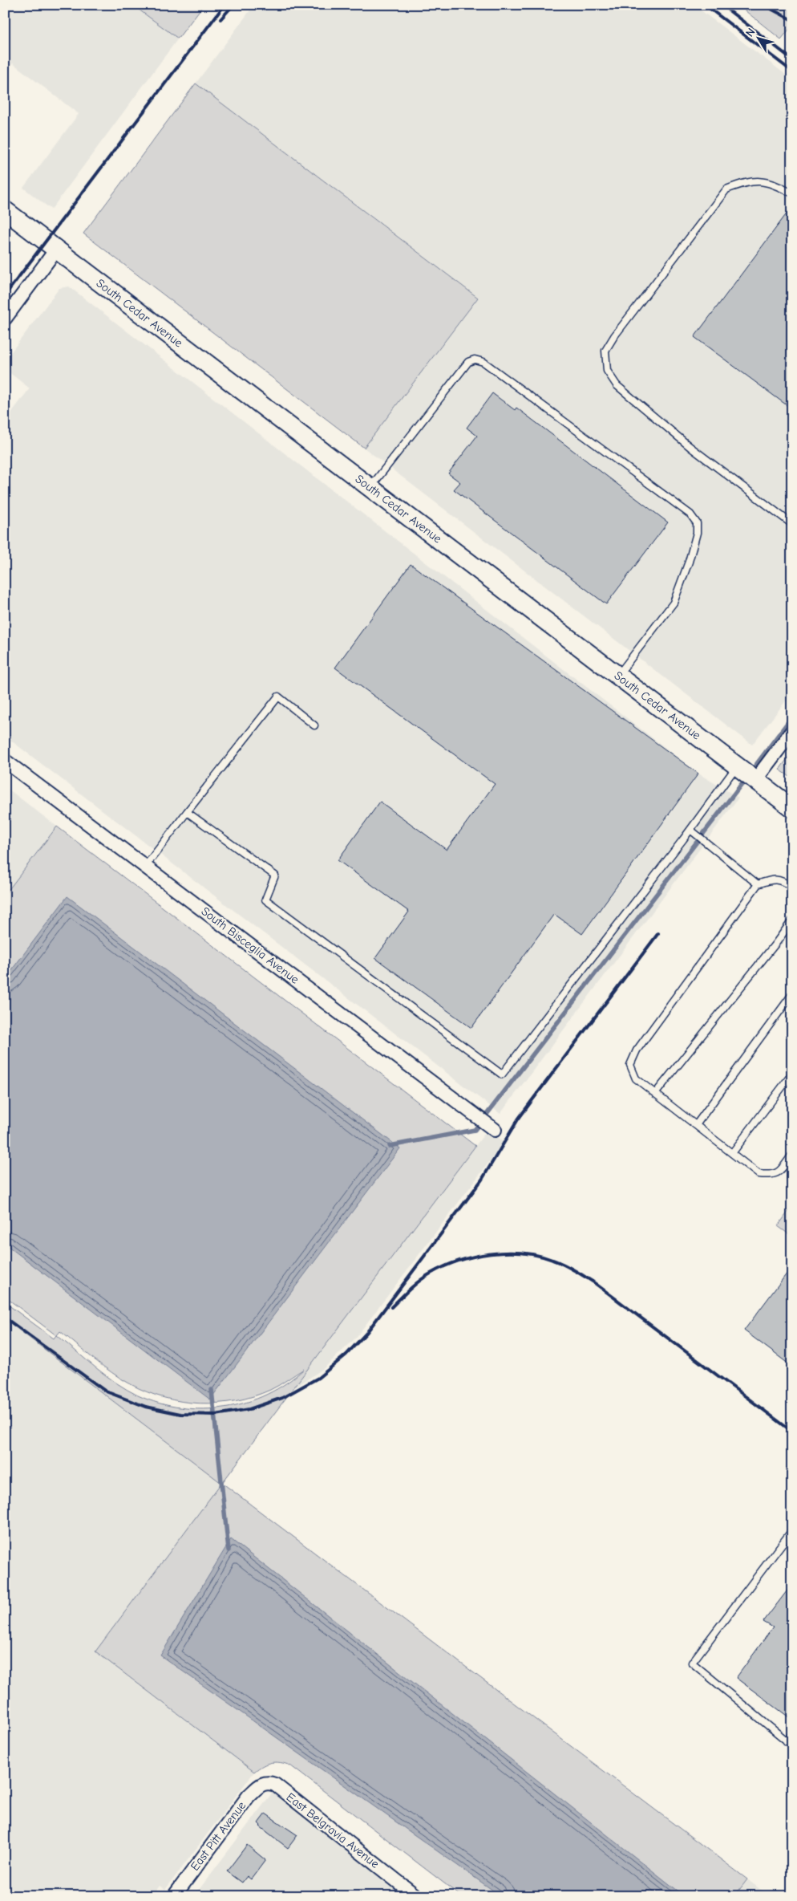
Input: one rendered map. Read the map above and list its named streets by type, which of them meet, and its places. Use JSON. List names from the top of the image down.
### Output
{
  "streets": {
    "main road": ["South Cedar Avenue"],
    "street": ["South Bisceglia Avenue", "East Belgravia Avenue", "East Pitt Avenue"]
  },
  "crossings": [
    ["East Belgravia Avenue", "East Pitt Avenue"]
  ],
  "north": "top left"
}
